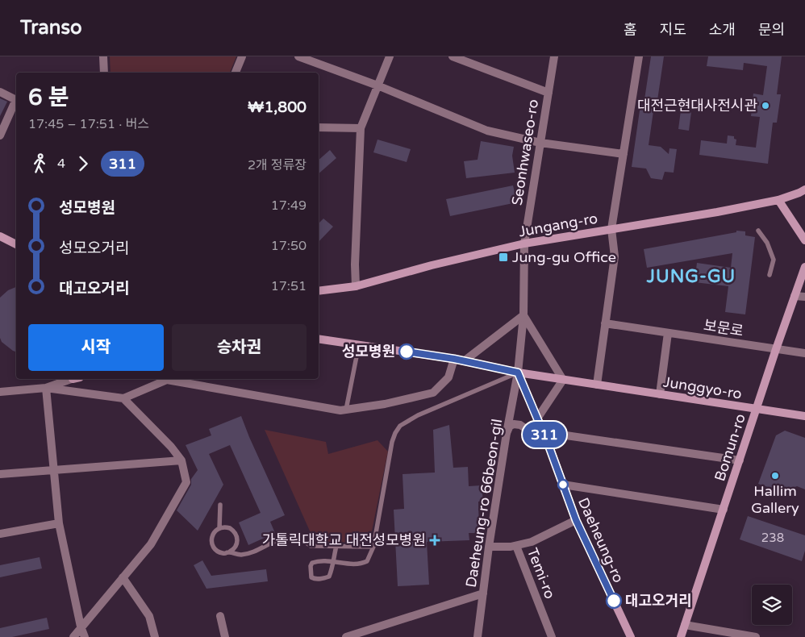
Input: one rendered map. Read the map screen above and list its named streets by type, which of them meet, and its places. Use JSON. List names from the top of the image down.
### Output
{
  "streets": {
    "main road": [
      "Jungang-ro",
      "Junggyo-ro",
      "Bomun-ro",
      "Daeheung-ro"
    ],
    "street": [
      "Seonhwaseo-ro",
      "보문로",
      "Daeheung-ro 66beon-gil",
      "Temi-ro"
    ]
  },
  "crossings": [
    ["Seonhwaseo-ro", "Jungang-ro"],
    ["Seonhwaseo-ro", "Junggyo-ro"],
    ["Seonhwaseo-ro", "Daeheung-ro 66beon-gil"],
    ["Seonhwaseo-ro", "Daeheung-ro"],
    ["보문로", "Bomun-ro"],
    ["Junggyo-ro", "Bomun-ro"],
    ["Junggyo-ro", "Daeheung-ro 66beon-gil"],
    ["Junggyo-ro", "Daeheung-ro"],
    ["Daeheung-ro 66beon-gil", "Daeheung-ro"],
    ["Daeheung-ro 66beon-gil", "Temi-ro"]
  ],
  "districts": ["JUNG-GU"],
  "places": {
    "other": [
      "대전근현대사전시관",
      "성모병원",
      "Hallim Gallery",
      "대고오거리"
    ],
    "transit": ["Jung-gu Office"],
    "health": ["가톨릭대학교 대전성모병원"]
  },
  "lines": ["bus line 311"],
  "house_numbers": ["238"],
  "page": {
    "header": "Transo",
    "nav": [
      "홈",
      "지도",
      "소개",
      "문의"
    ],
    "on_map": "311",
    "heading": ["6 분", "17:45 – 17:51 · 버스", "₩1,800"],
    "legs": ["4", "311", "2개 정류장"],
    "list": [
      {
        "name": "성모병원",
        "value": "17:49"
      },
      {
        "name": "성모오거리",
        "value": "17:50"
      },
      {
        "name": "대고오거리",
        "value": "17:51"
      }
    ],
    "buttons": ["시작", "승차권"]
  }
}
